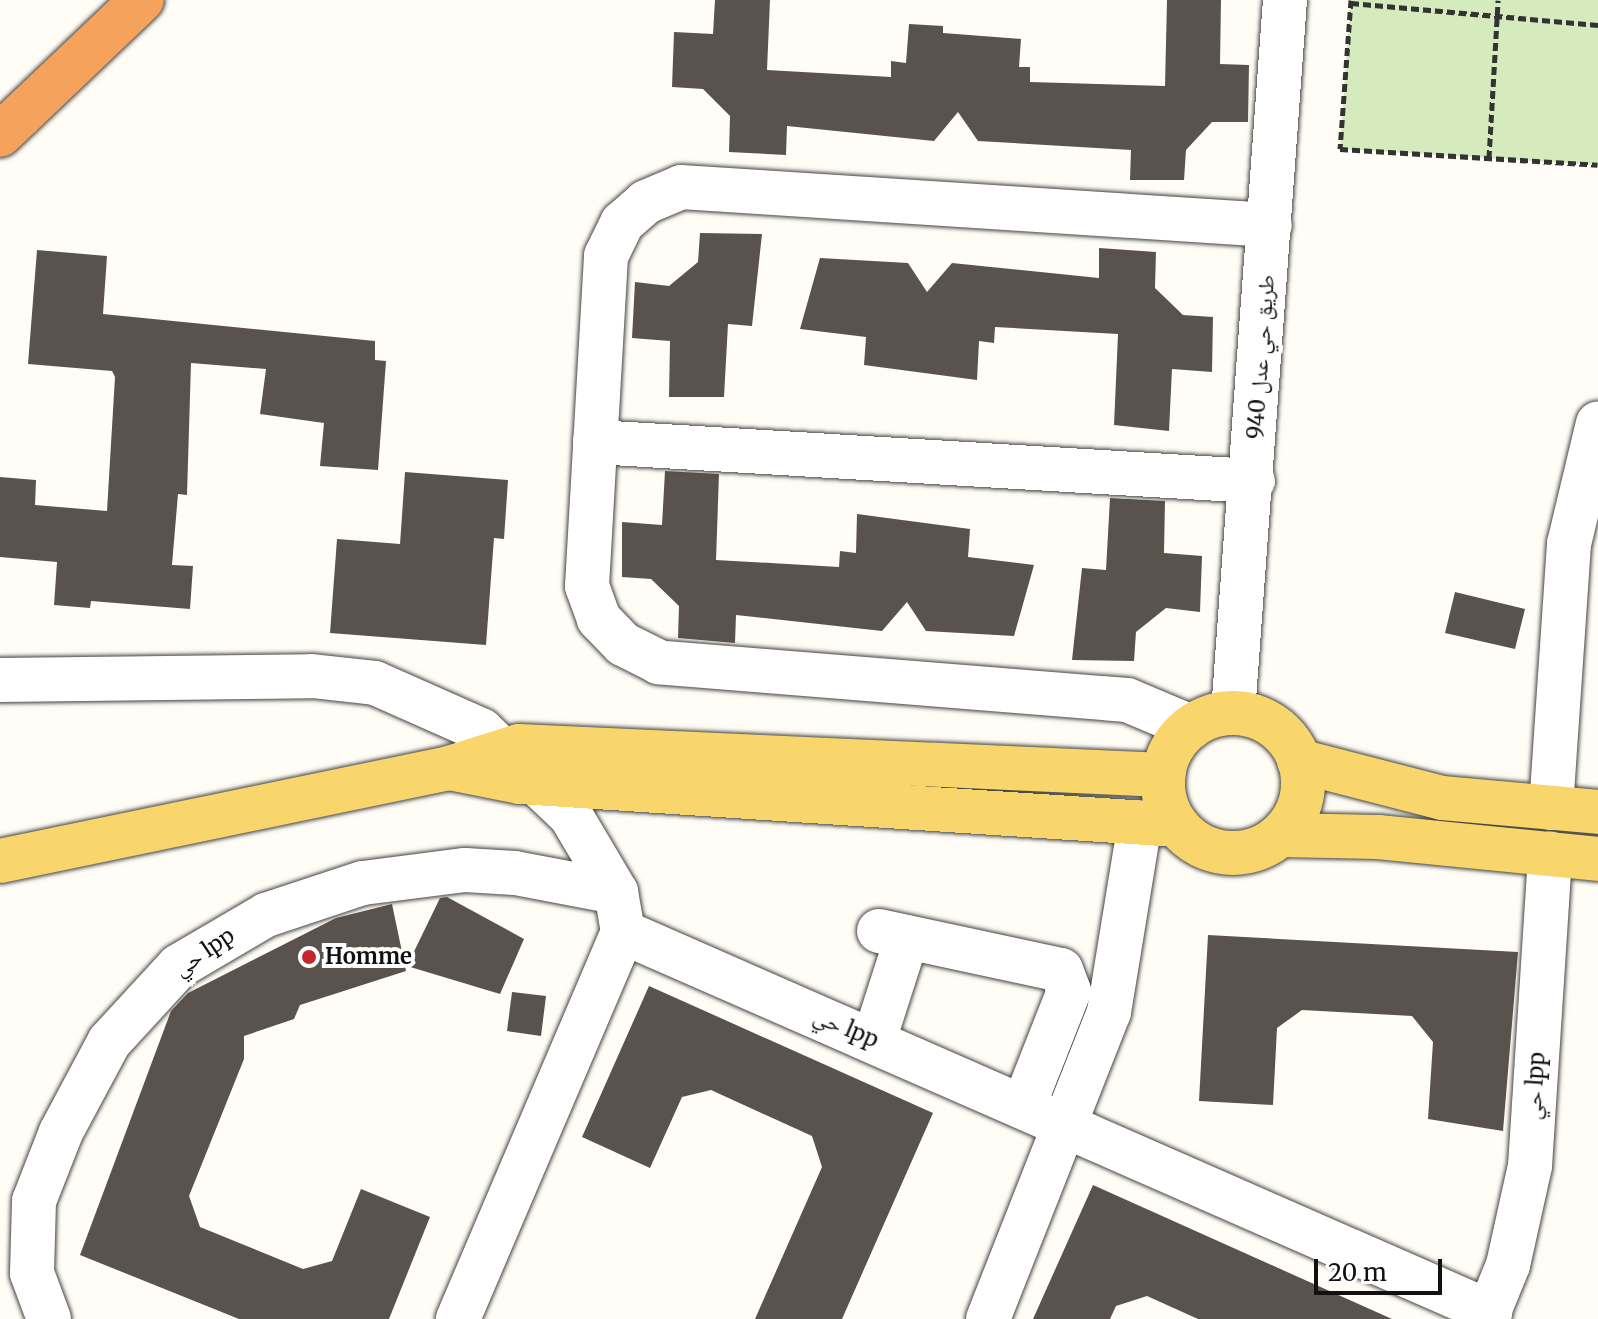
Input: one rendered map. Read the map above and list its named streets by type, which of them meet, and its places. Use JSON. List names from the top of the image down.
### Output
{
  "streets": {
    "street": ["طريق حي عدل 940", "حي lpp"]
  },
  "places": ["Homme"],
  "scale_bar": "20 m"
}
